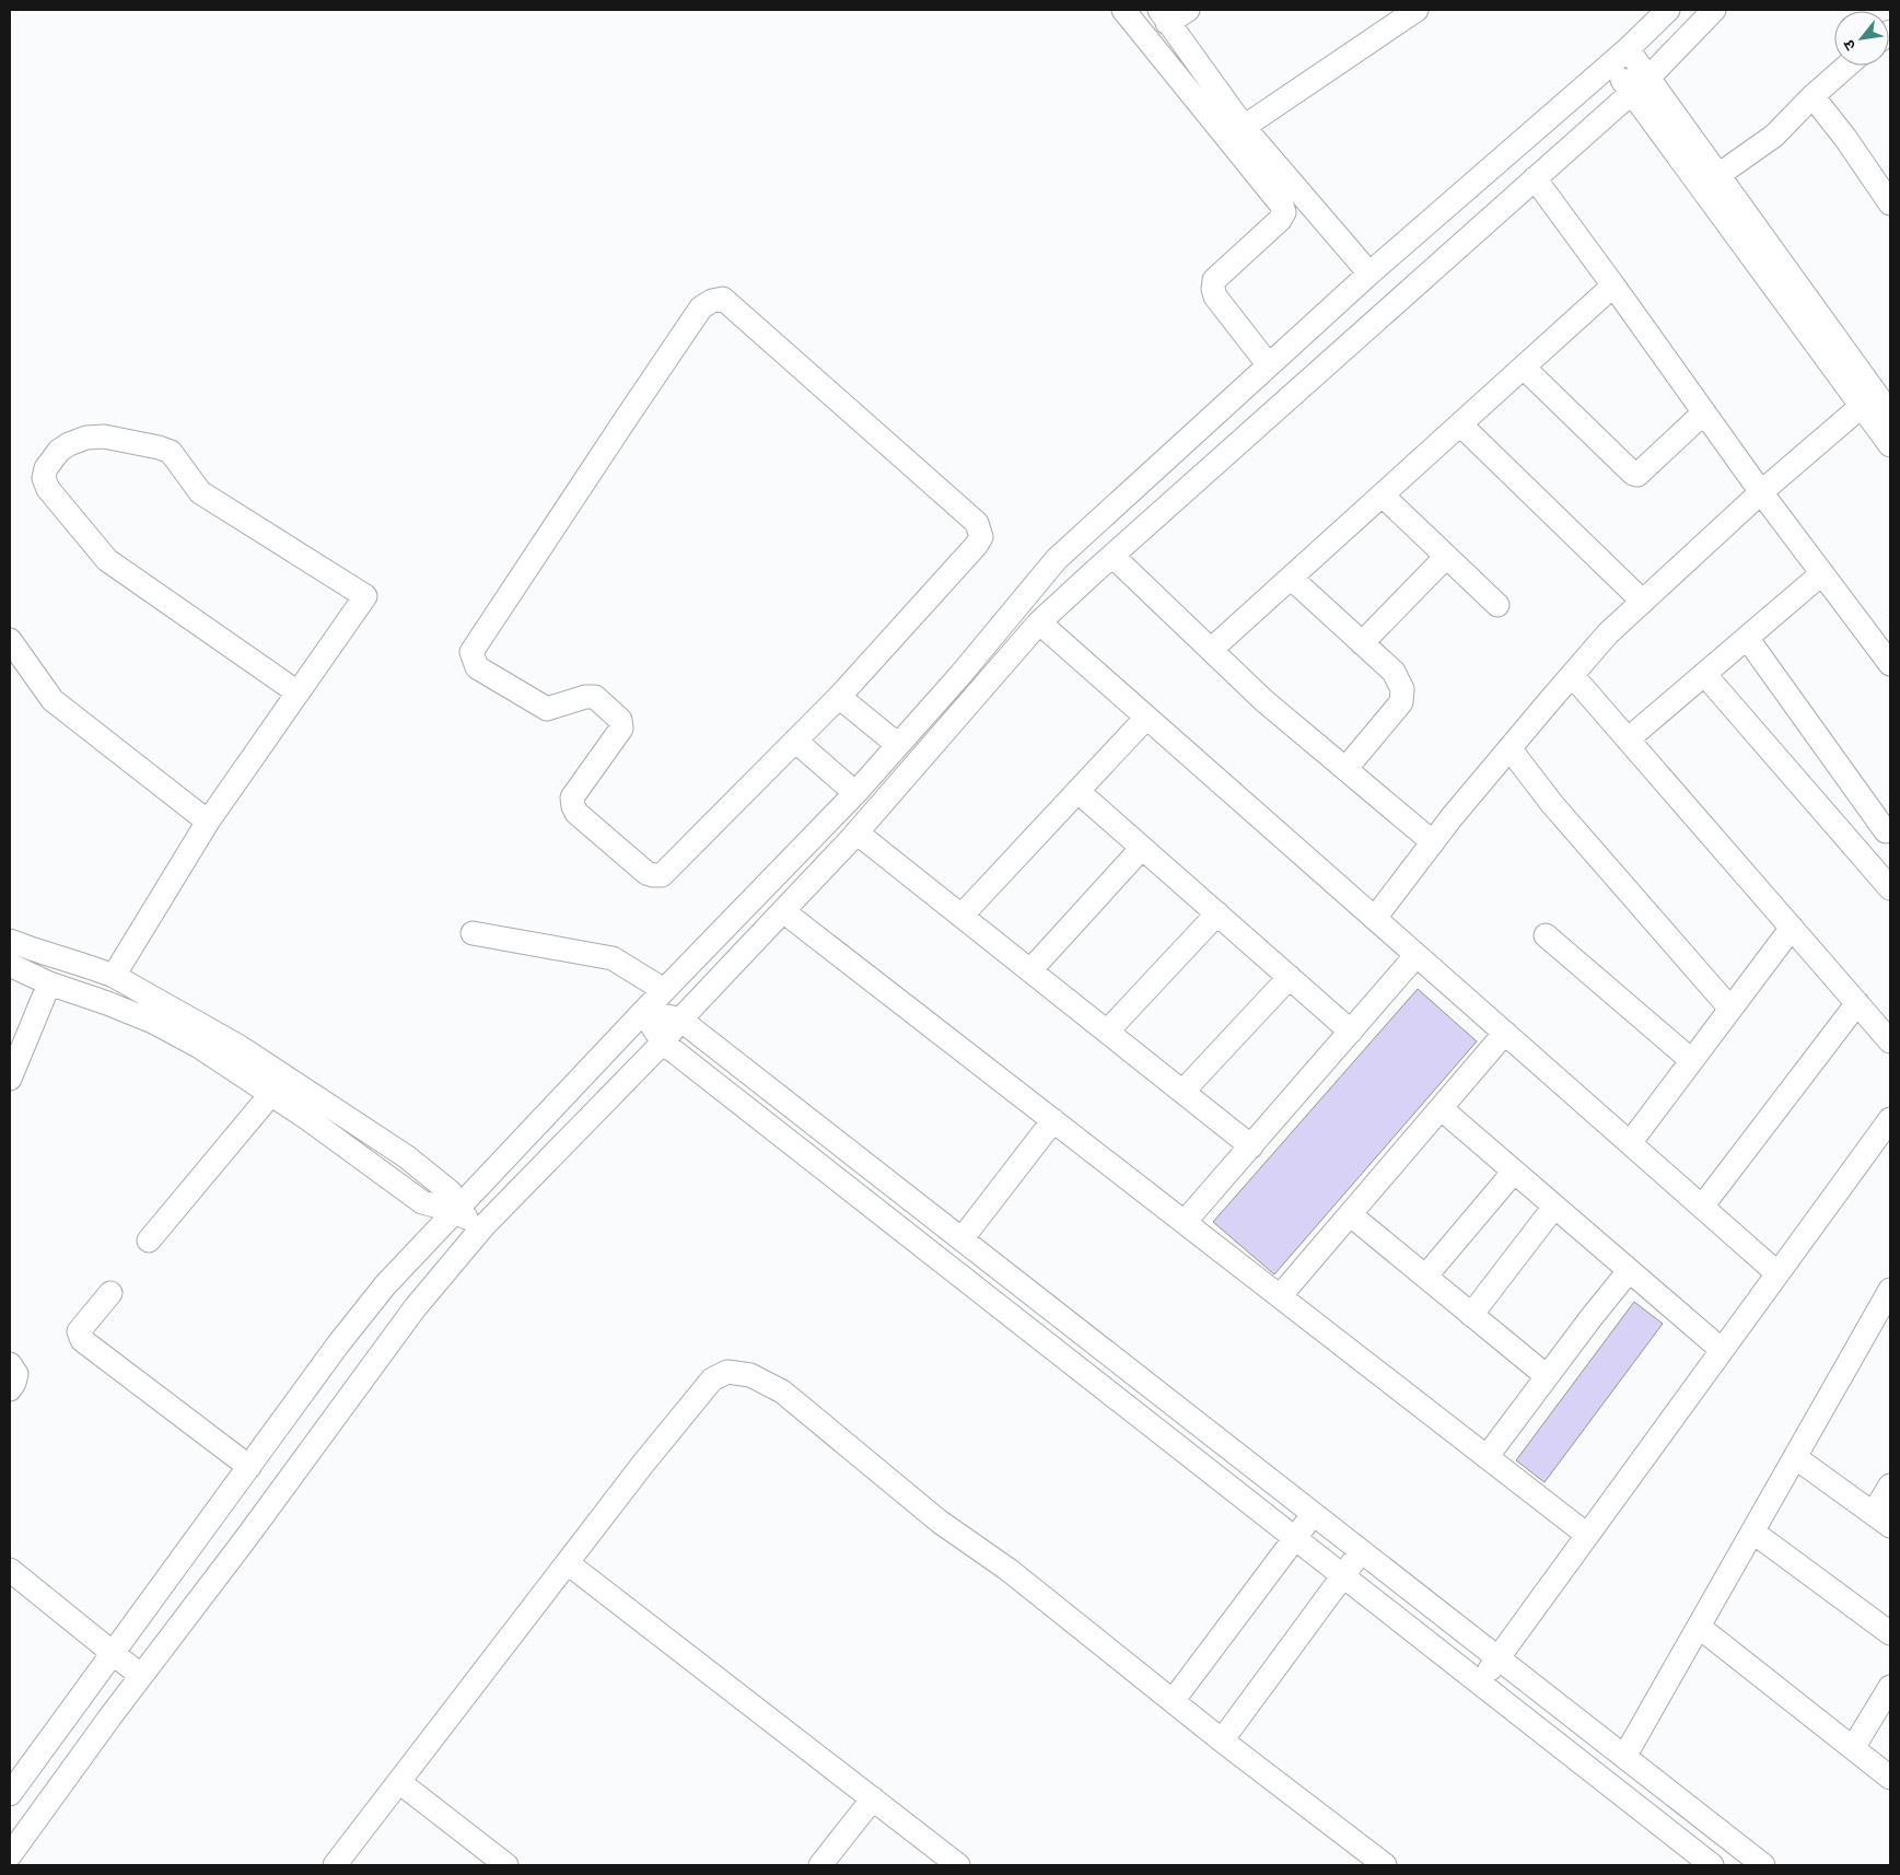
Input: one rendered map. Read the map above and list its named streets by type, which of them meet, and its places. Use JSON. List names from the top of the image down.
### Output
{
  "north": "bottom left"
}
